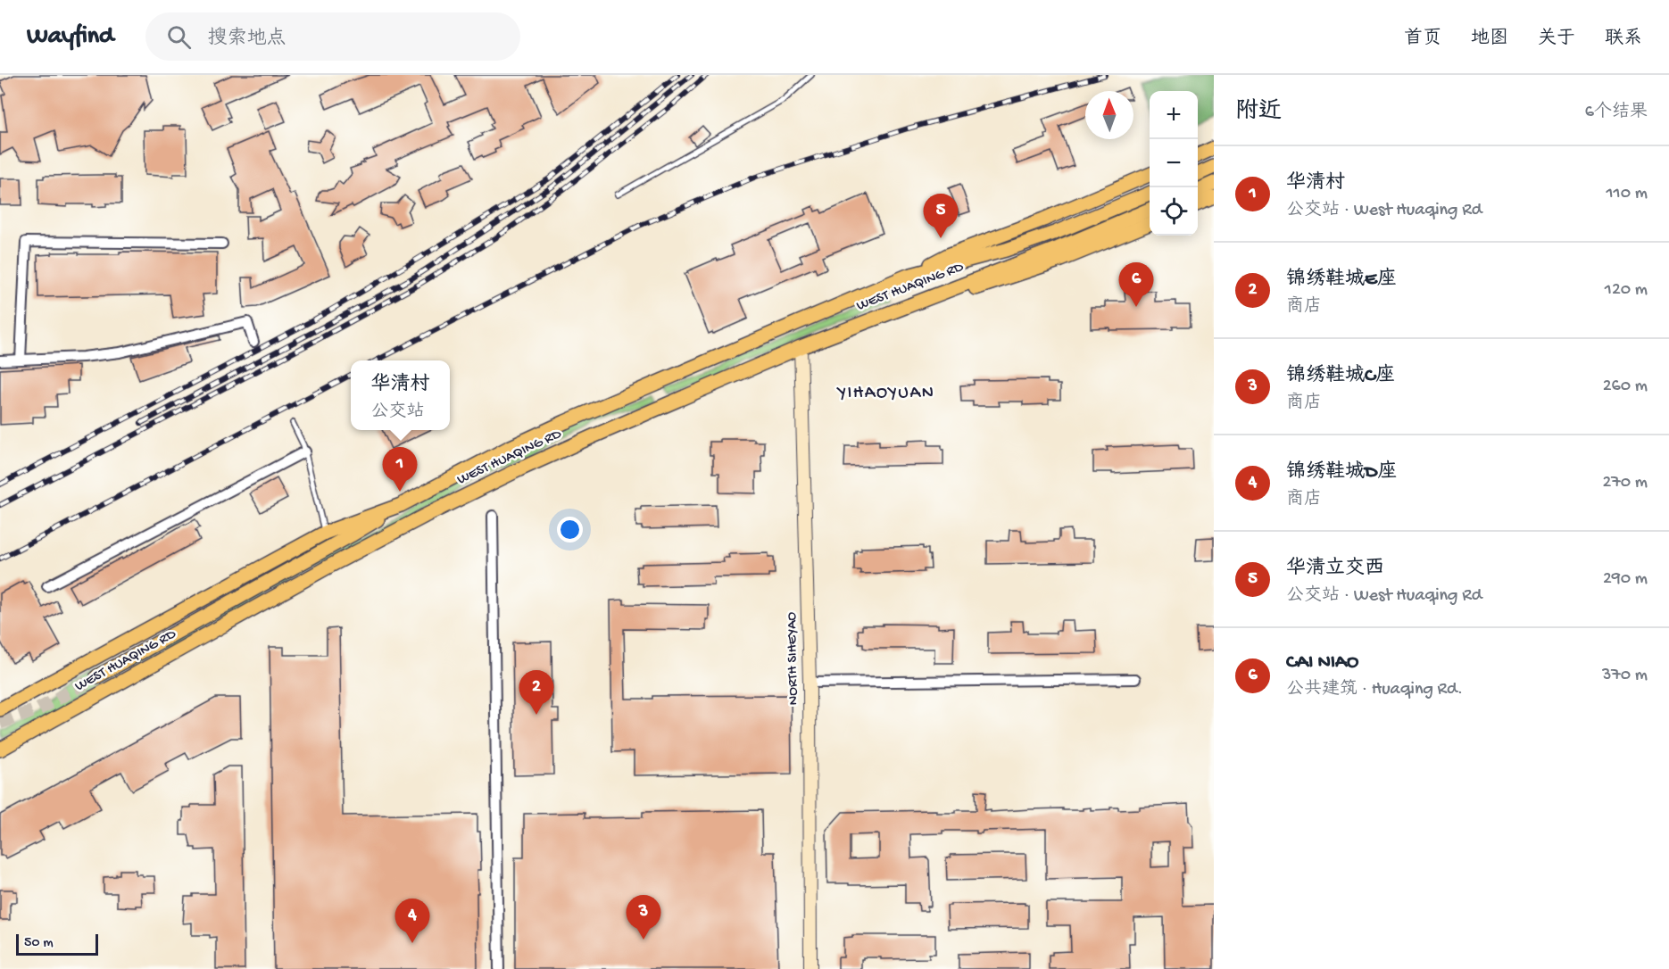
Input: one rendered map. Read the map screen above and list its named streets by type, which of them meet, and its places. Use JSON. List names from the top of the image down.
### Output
{
  "streets": {
    "main road": ["WEST HUAQING RD"],
    "street": ["NORTH SIHEYAO"]
  },
  "crossings": [
    ["WEST HUAQING RD", "NORTH SIHEYAO"]
  ],
  "districts": ["YIHAOYUAN"],
  "scale_bar": "50 m",
  "north": "top",
  "page": {
    "header": "Wayfind",
    "search": "搜索地点",
    "nav": [
      "首页",
      "地图",
      "关于",
      "联系"
    ],
    "heading": ["附近", "6个结果"],
    "map_buttons": ["+", "−"],
    "list": [
      {
        "mark": "1",
        "name": "华清村",
        "note": "公交站 · West Huaqing Rd",
        "value": "110 m"
      },
      {
        "mark": "2",
        "name": "锦绣鞋城E座",
        "note": "商店",
        "value": "120 m"
      },
      {
        "mark": "3",
        "name": "锦绣鞋城C座",
        "note": "商店",
        "value": "260 m"
      },
      {
        "mark": "4",
        "name": "锦绣鞋城D座",
        "note": "商店",
        "value": "270 m"
      },
      {
        "mark": "5",
        "name": "华清立交西",
        "note": "公交站 · West Huaqing Rd",
        "value": "290 m"
      },
      {
        "mark": "6",
        "name": "CAI NIAO",
        "note": "公共建筑 · Huaqing Rd.",
        "value": "370 m"
      }
    ],
    "pins": [
      "5",
      "6",
      "1",
      "2",
      "3",
      "4"
    ],
    "popup": ["华清村", "公交站"],
    "scale": "50 m"
  }
}
